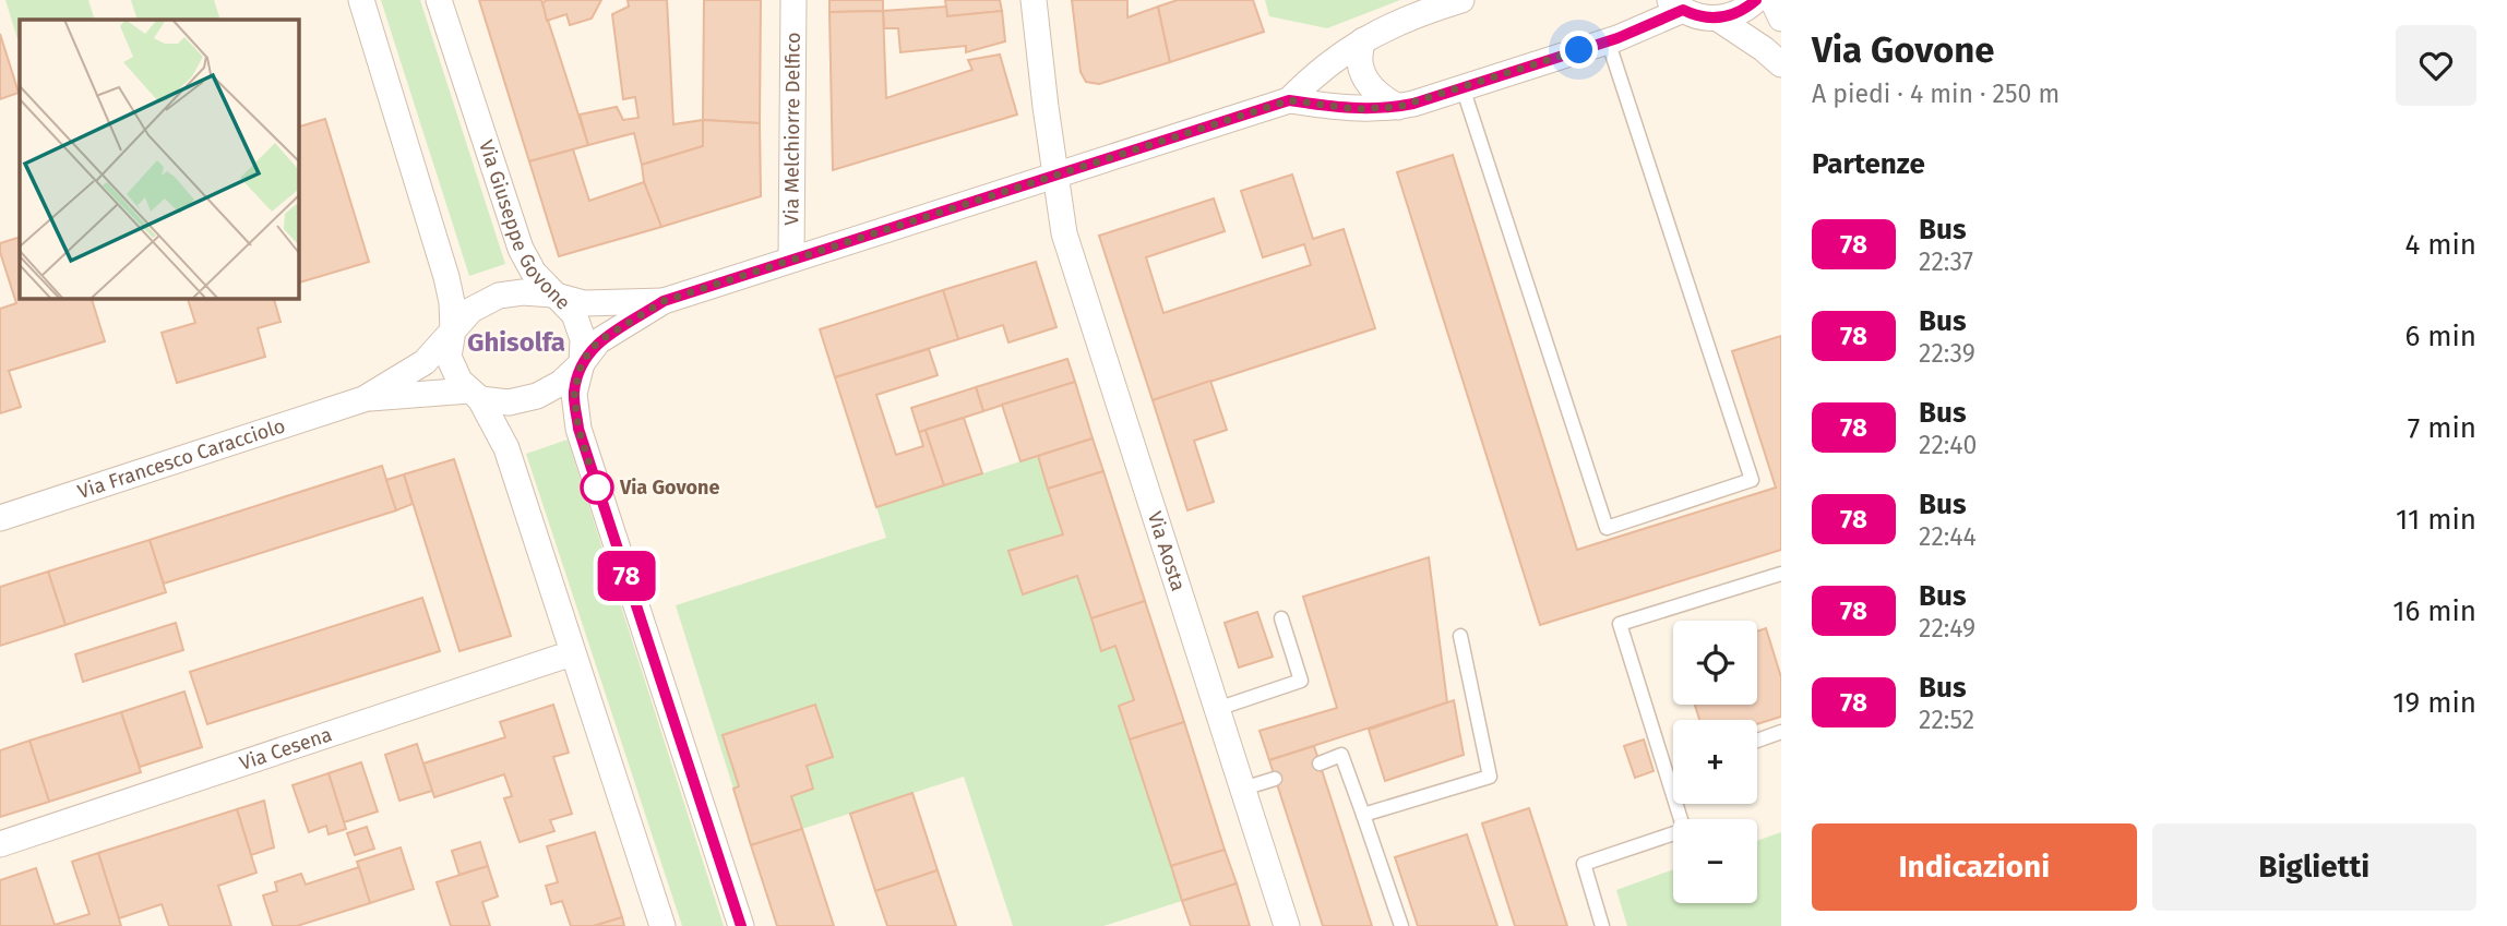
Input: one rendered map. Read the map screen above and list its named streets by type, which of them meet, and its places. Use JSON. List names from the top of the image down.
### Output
{
  "streets": {
    "street": [
      "Via Melchiorre Delfico",
      "Via Giuseppe Govone",
      "Via Francesco Caracciolo",
      "Via Aosta",
      "Via Cesena"
    ]
  },
  "crossings": [
    ["Via Giuseppe Govone", "Via Francesco Caracciolo"]
  ],
  "districts": ["Ghisolfa"],
  "places": ["Via Govone"],
  "lines": ["bus line 78"],
  "page": {
    "on_map": "78",
    "heading": [
      ["Via Govone", "A piedi · 4 min · 250 m"],
      "Partenze"
    ],
    "list": [
      {
        "mark": "78",
        "name": "Bus",
        "note": "22:37",
        "value": "4 min"
      },
      {
        "mark": "78",
        "name": "Bus",
        "note": "22:39",
        "value": "6 min"
      },
      {
        "mark": "78",
        "name": "Bus",
        "note": "22:40",
        "value": "7 min"
      },
      {
        "mark": "78",
        "name": "Bus",
        "note": "22:44",
        "value": "11 min"
      },
      {
        "mark": "78",
        "name": "Bus",
        "note": "22:49",
        "value": "16 min"
      },
      {
        "mark": "78",
        "name": "Bus",
        "note": "22:52",
        "value": "19 min"
      }
    ],
    "map_buttons": ["+", "−"],
    "buttons": ["Indicazioni", "Biglietti"]
  }
}
